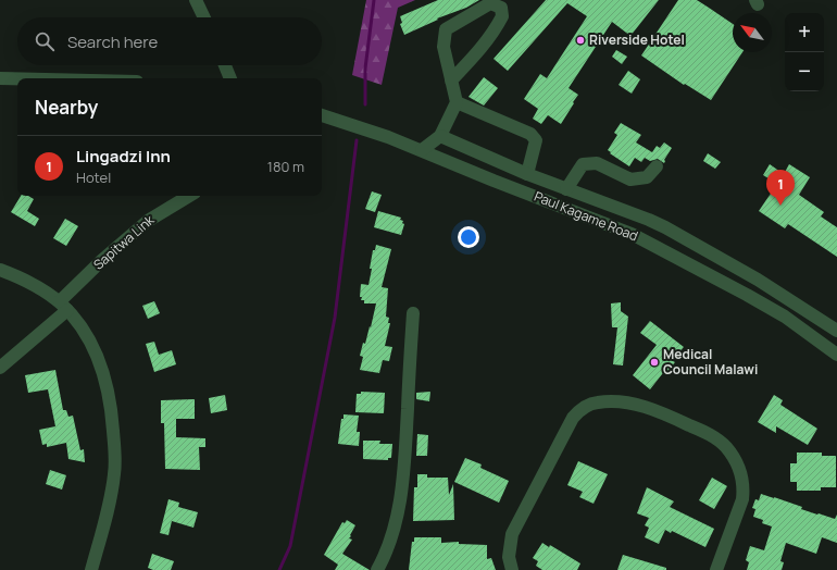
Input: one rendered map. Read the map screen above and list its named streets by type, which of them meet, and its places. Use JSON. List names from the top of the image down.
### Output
{
  "streets": {
    "street": ["Paul Kagame Road", "Sapitwa Link"]
  },
  "places": ["Riverside Hotel", "Medical Council Malawi"],
  "north": "top left",
  "page": {
    "map_buttons": ["+", "−"],
    "search": "Search here",
    "heading": "Nearby",
    "list": [
      {
        "mark": "1",
        "name": "Lingadzi Inn",
        "note": "Hotel",
        "value": "180 m"
      }
    ],
    "pins": "1"
  }
}
